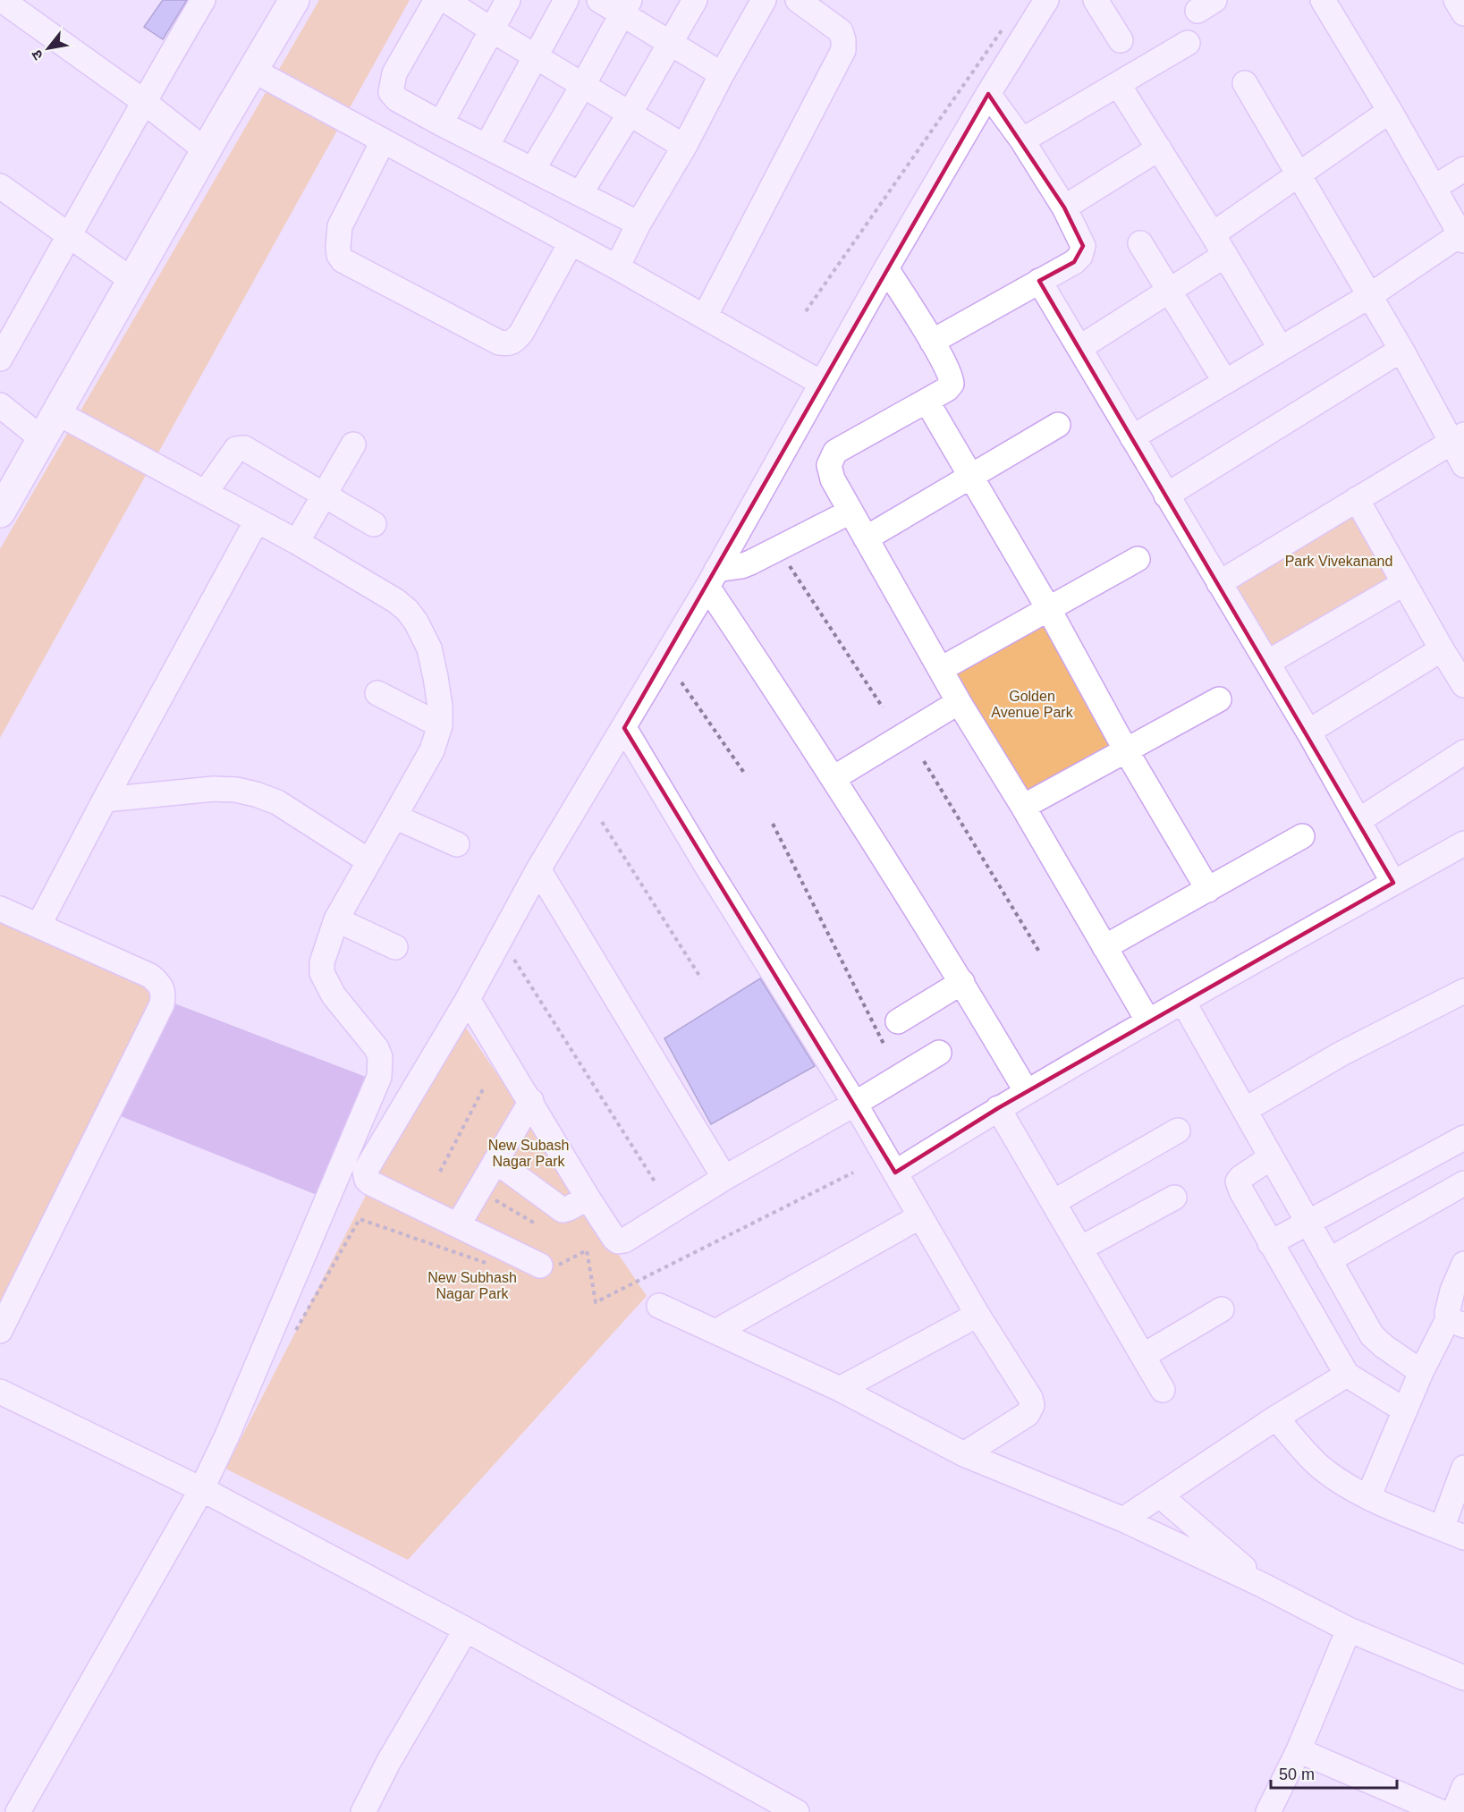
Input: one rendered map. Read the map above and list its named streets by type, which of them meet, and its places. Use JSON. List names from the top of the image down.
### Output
{
  "parks": [
    "Park Vivekanand",
    "Golden Avenue Park",
    "New Subash Nagar Park",
    "New Subhash Nagar Park"
  ],
  "scale_bar": "50 m",
  "north": "bottom left"
}
